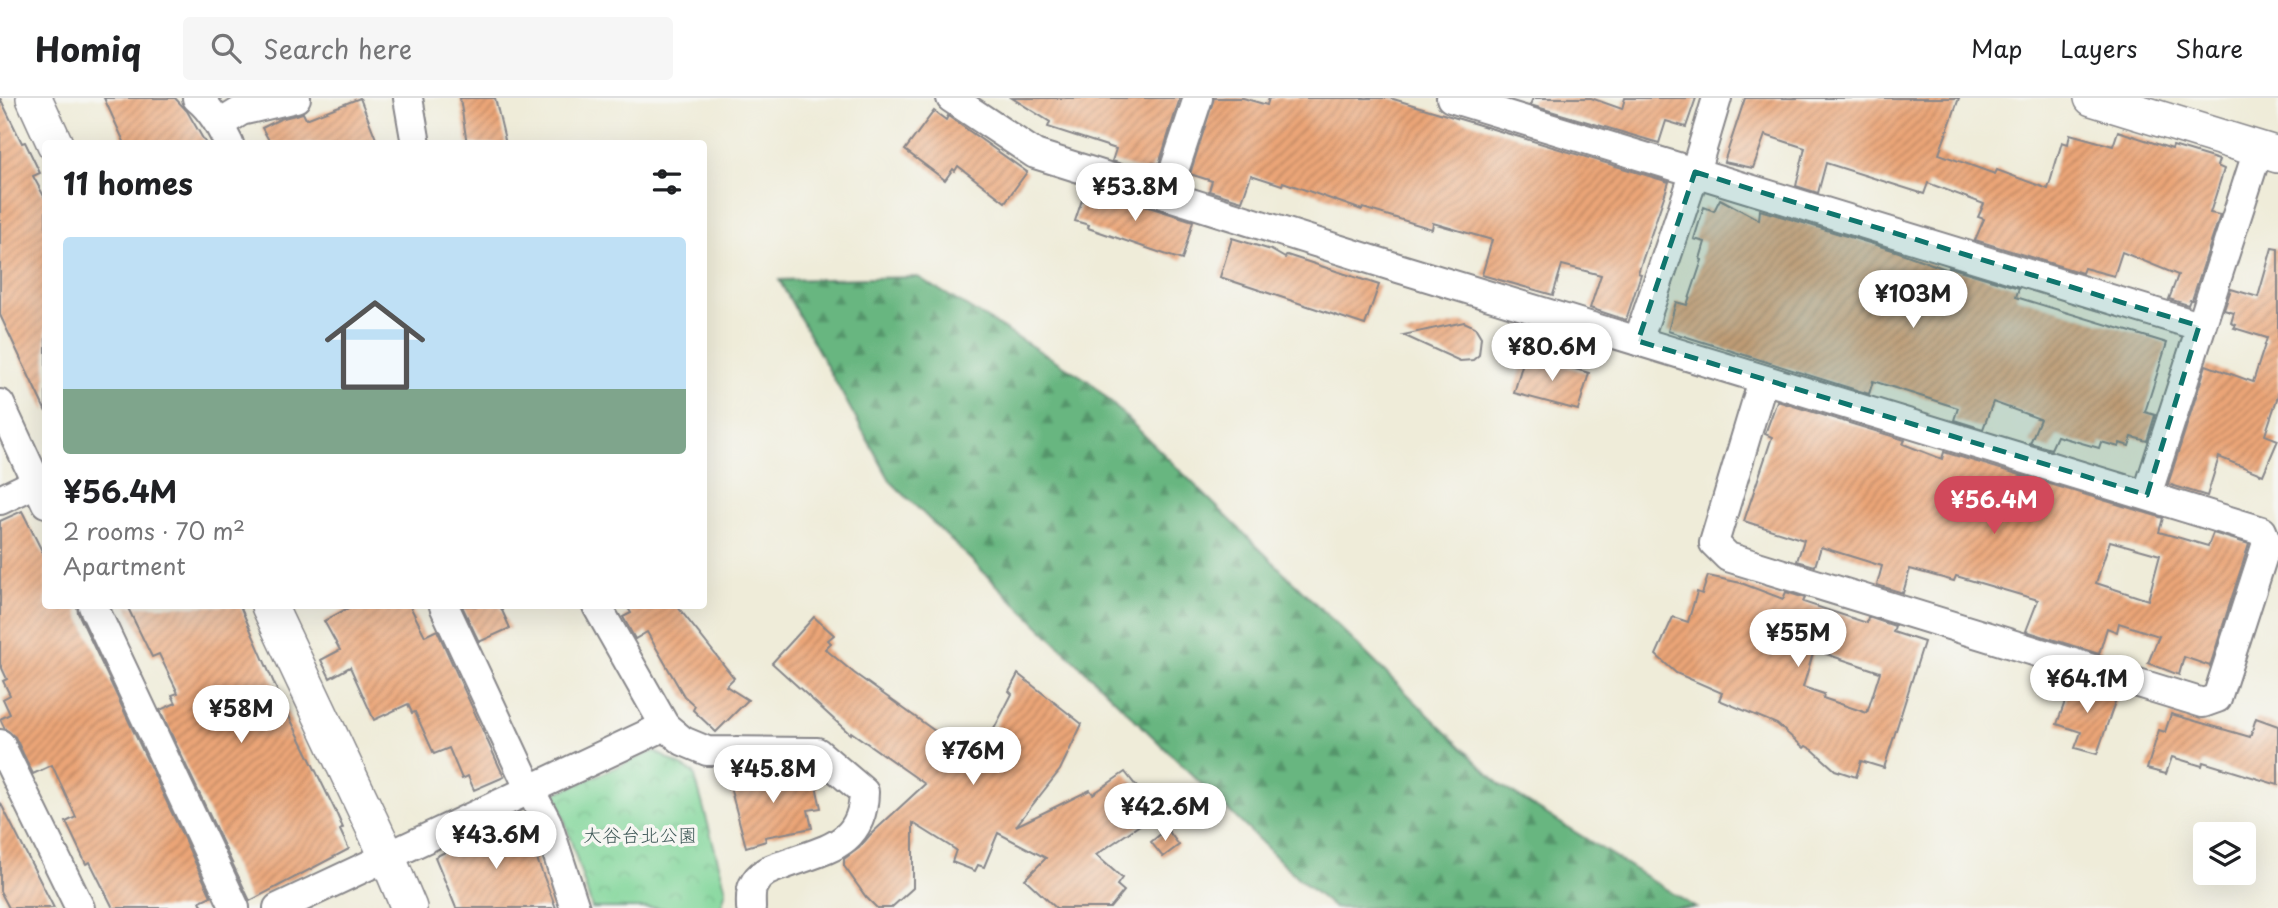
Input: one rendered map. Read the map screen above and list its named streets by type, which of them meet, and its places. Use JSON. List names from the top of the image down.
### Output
{
  "parks": ["大谷台北公園"],
  "page": {
    "header": "Homiq",
    "search": "Search here",
    "nav": ["Map", "Layers", "Share"],
    "heading": "11 homes",
    "price": [
      "¥53.8M",
      "¥103M",
      "¥80.6M",
      "¥56.4M",
      "¥55M",
      "¥64.1M",
      "¥58M",
      "¥76M",
      "¥45.8M",
      "¥42.6M",
      "¥43.6M"
    ],
    "list": [
      {
        "name": "¥56.4M",
        "note": "2 rooms · 70 m² · Apartment"
      }
    ]
  }
}
